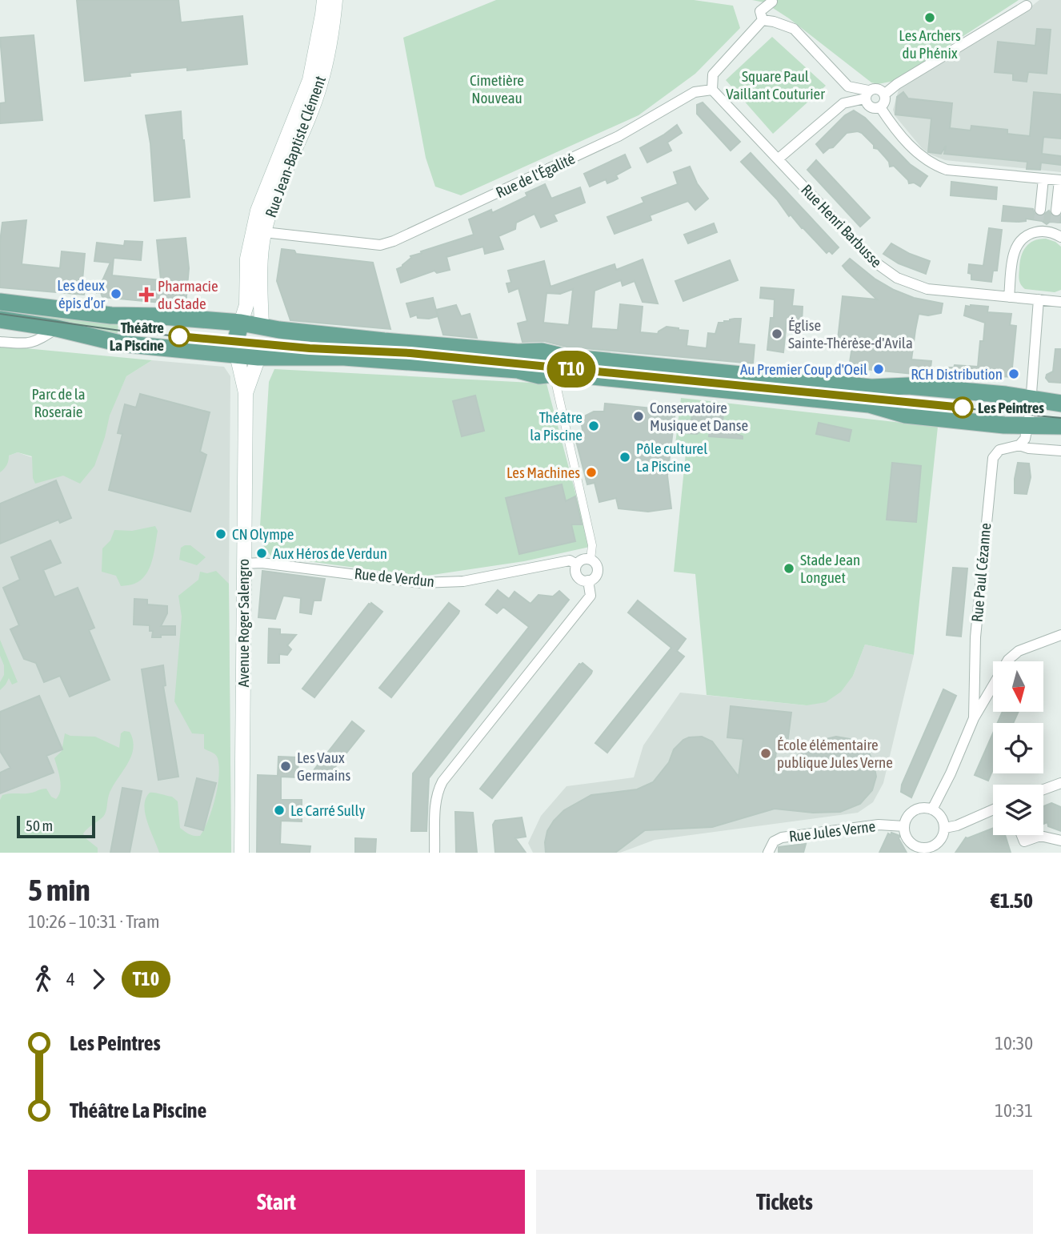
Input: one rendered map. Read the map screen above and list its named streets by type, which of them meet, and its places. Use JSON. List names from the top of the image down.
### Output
{
  "streets": {
    "main road": ["Rue Jean-Baptiste Clément", "Avenue Roger Salengro"],
    "street": [
      "Rue de l'Égalité",
      "Rue Henri Barbusse",
      "Rue Paul Cézanne",
      "Rue de Verdun",
      "Rue Jules Verne"
    ]
  },
  "crossings": [
    ["Rue Jean-Baptiste Clément", "Rue de l'Égalité"],
    ["Rue de l'Égalité", "Rue Henri Barbusse"],
    ["Rue de Verdun", "Avenue Roger Salengro"]
  ],
  "parks": ["Square Paul Vaillant Couturier", "Cimetière Nouveau", "Parc de la Roseraie"],
  "places": {
    "other": [
      "Les Archers du Phénix",
      "Les deux épis d’or",
      "Église Sainte-Thérèse-d'Avila",
      "Théâtre La Piscine",
      "Au Premier Coup d'Oeil",
      "RCH Distribution",
      "Les Peintres",
      "Conservatoire Musique et Danse",
      "Théâtre la Piscine",
      "Pôle culturel La Piscine",
      "Les Machines",
      "CN Olympe",
      "Aux Héros de Verdun",
      "Stade Jean Longuet",
      "École élémentaire publique Jules Verne",
      "Les Vaux Germains",
      "Le Carré Sully"
    ],
    "health": ["Pharmacie du Stade"]
  },
  "lines": ["tram line T10"],
  "scale_bar": "50 m",
  "north": "bottom",
  "page": {
    "on_map": "T10",
    "scale": "50 m",
    "heading": ["5 min", "10:26 – 10:31 · Tram", "€1.50"],
    "legs": ["4", "T10"],
    "list": [
      {
        "name": "Les Peintres",
        "value": "10:30"
      },
      {
        "name": "Théâtre La Piscine",
        "value": "10:31"
      }
    ],
    "buttons": ["Start", "Tickets"]
  }
}
